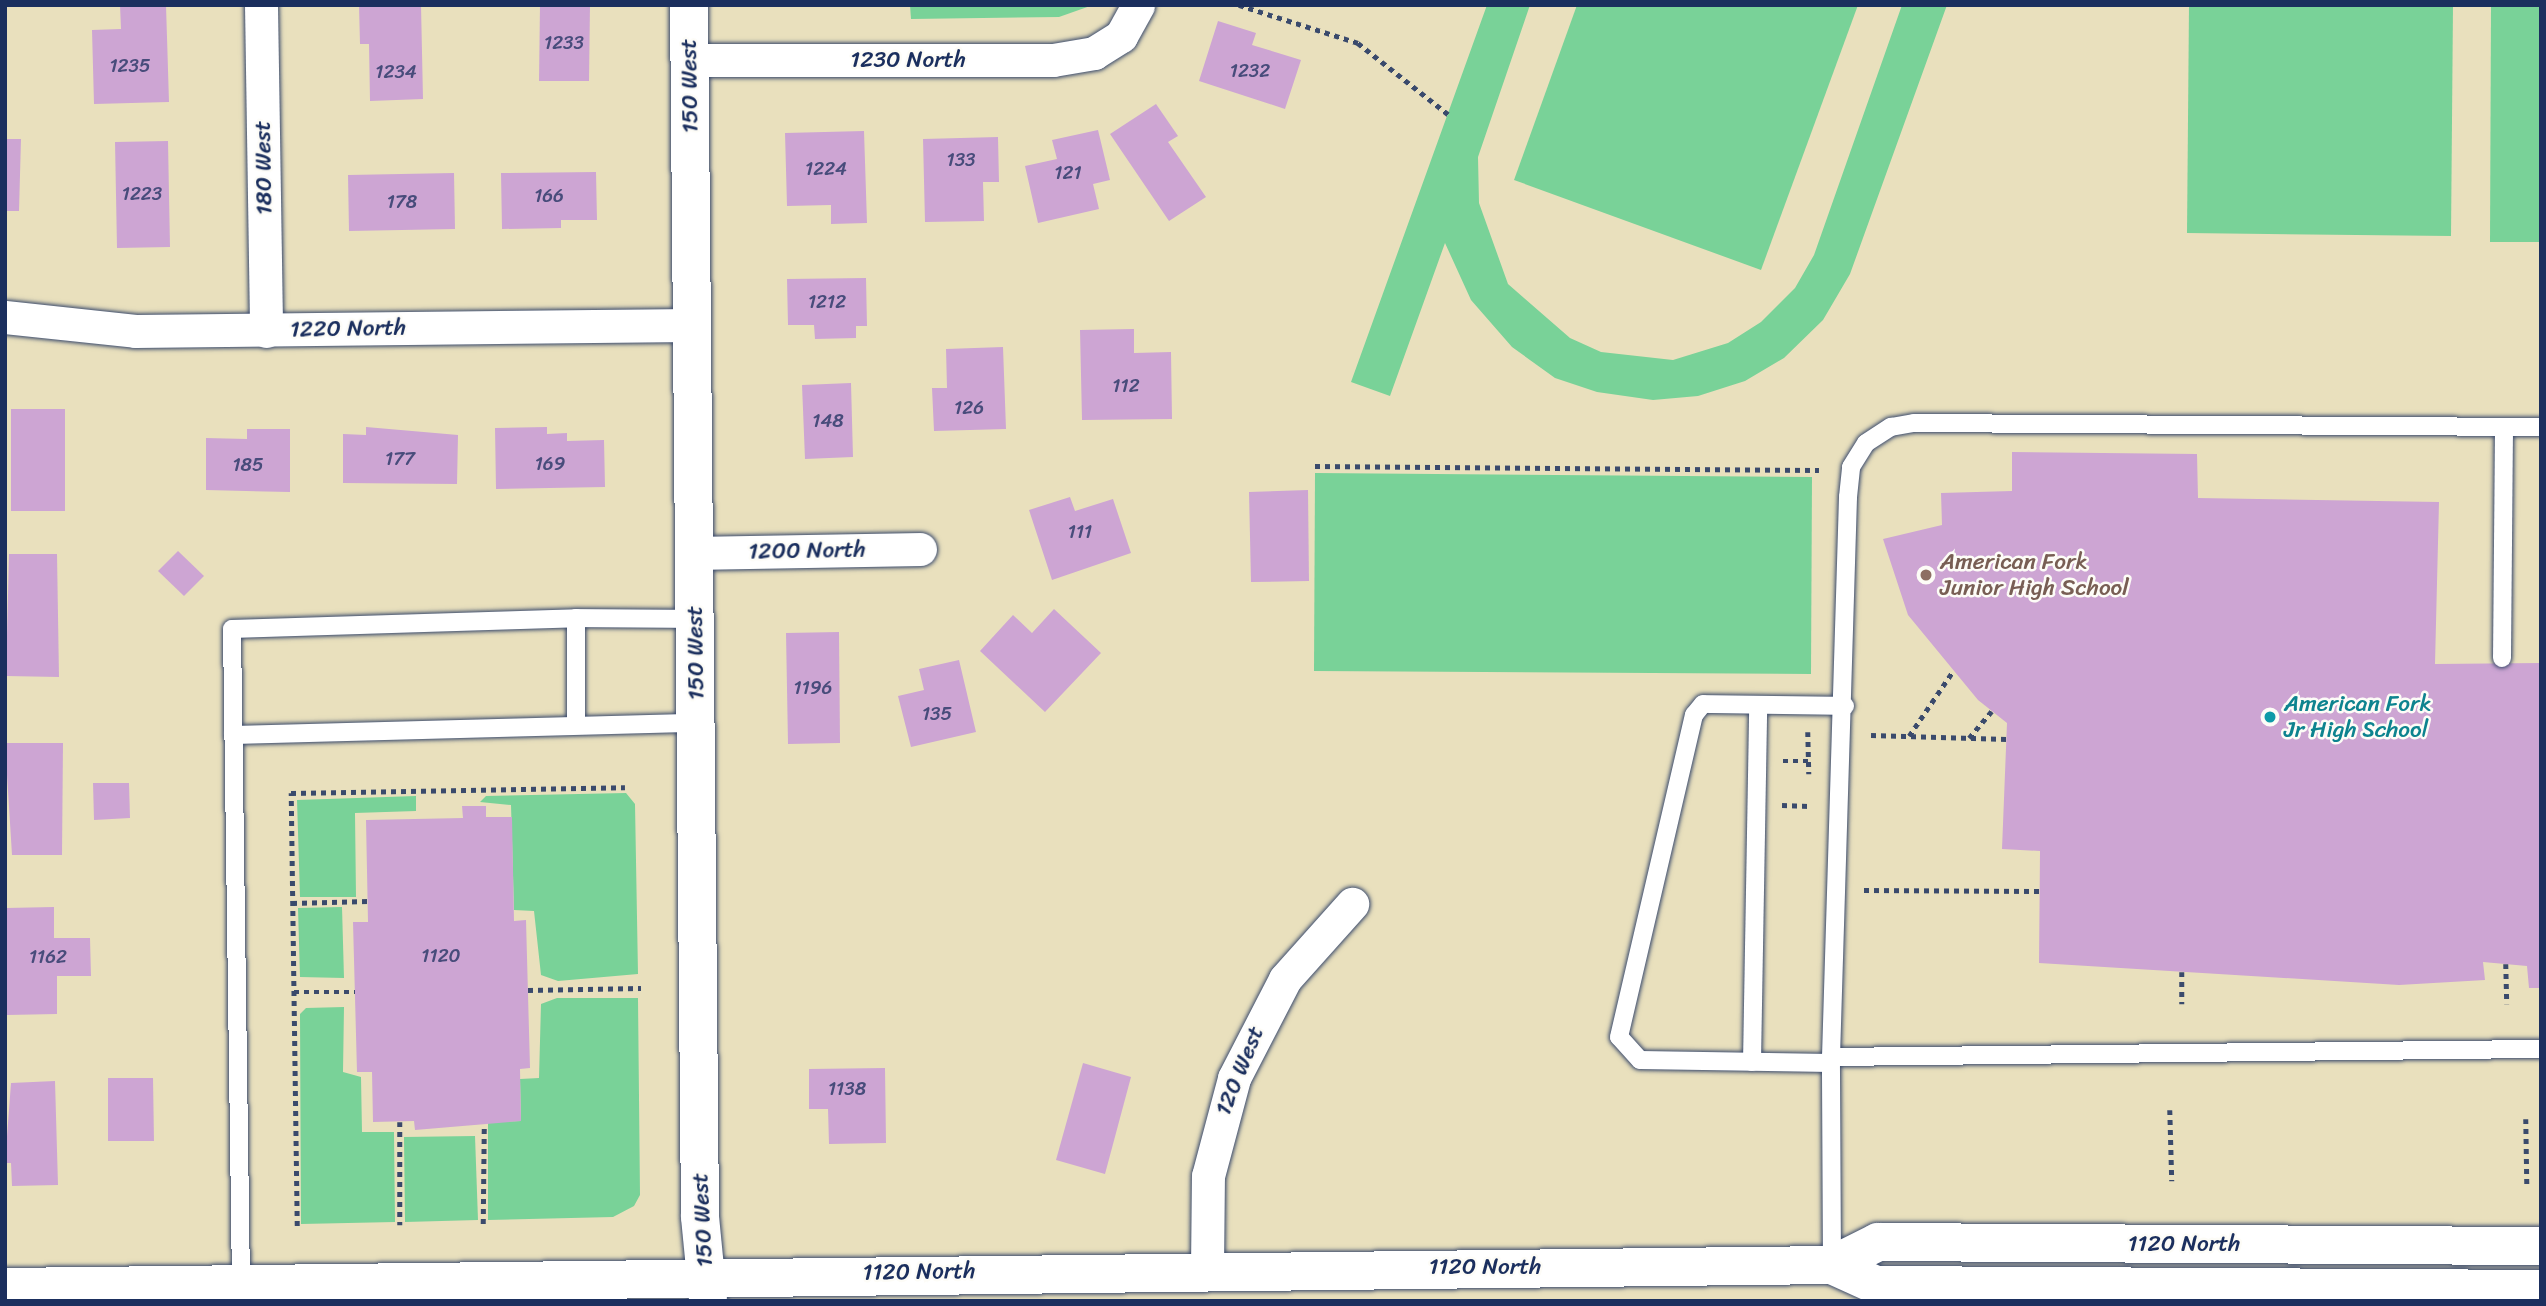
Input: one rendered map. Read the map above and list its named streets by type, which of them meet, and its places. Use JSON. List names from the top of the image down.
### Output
{
  "streets": {
    "street": [
      "1230 North",
      "150 West",
      "180 West",
      "1220 North",
      "1200 North",
      "120 West",
      "1120 North"
    ]
  },
  "crossings": [
    ["1230 North", "150 West"],
    ["150 West", "1220 North"],
    ["150 West", "1200 North"],
    ["150 West", "1120 North"],
    ["180 West", "1220 North"],
    ["120 West", "1120 North"]
  ],
  "places": ["American Fork Junior High School", "American Fork Jr High School"],
  "house_numbers": [
    "1233",
    "1235",
    "1232",
    "1234",
    "133",
    "1224",
    "121",
    "1223",
    "166",
    "178",
    "1212",
    "112",
    "126",
    "148",
    "177",
    "169",
    "185",
    "111",
    "1196",
    "135",
    "1120",
    "1162",
    "1138"
  ]
}
